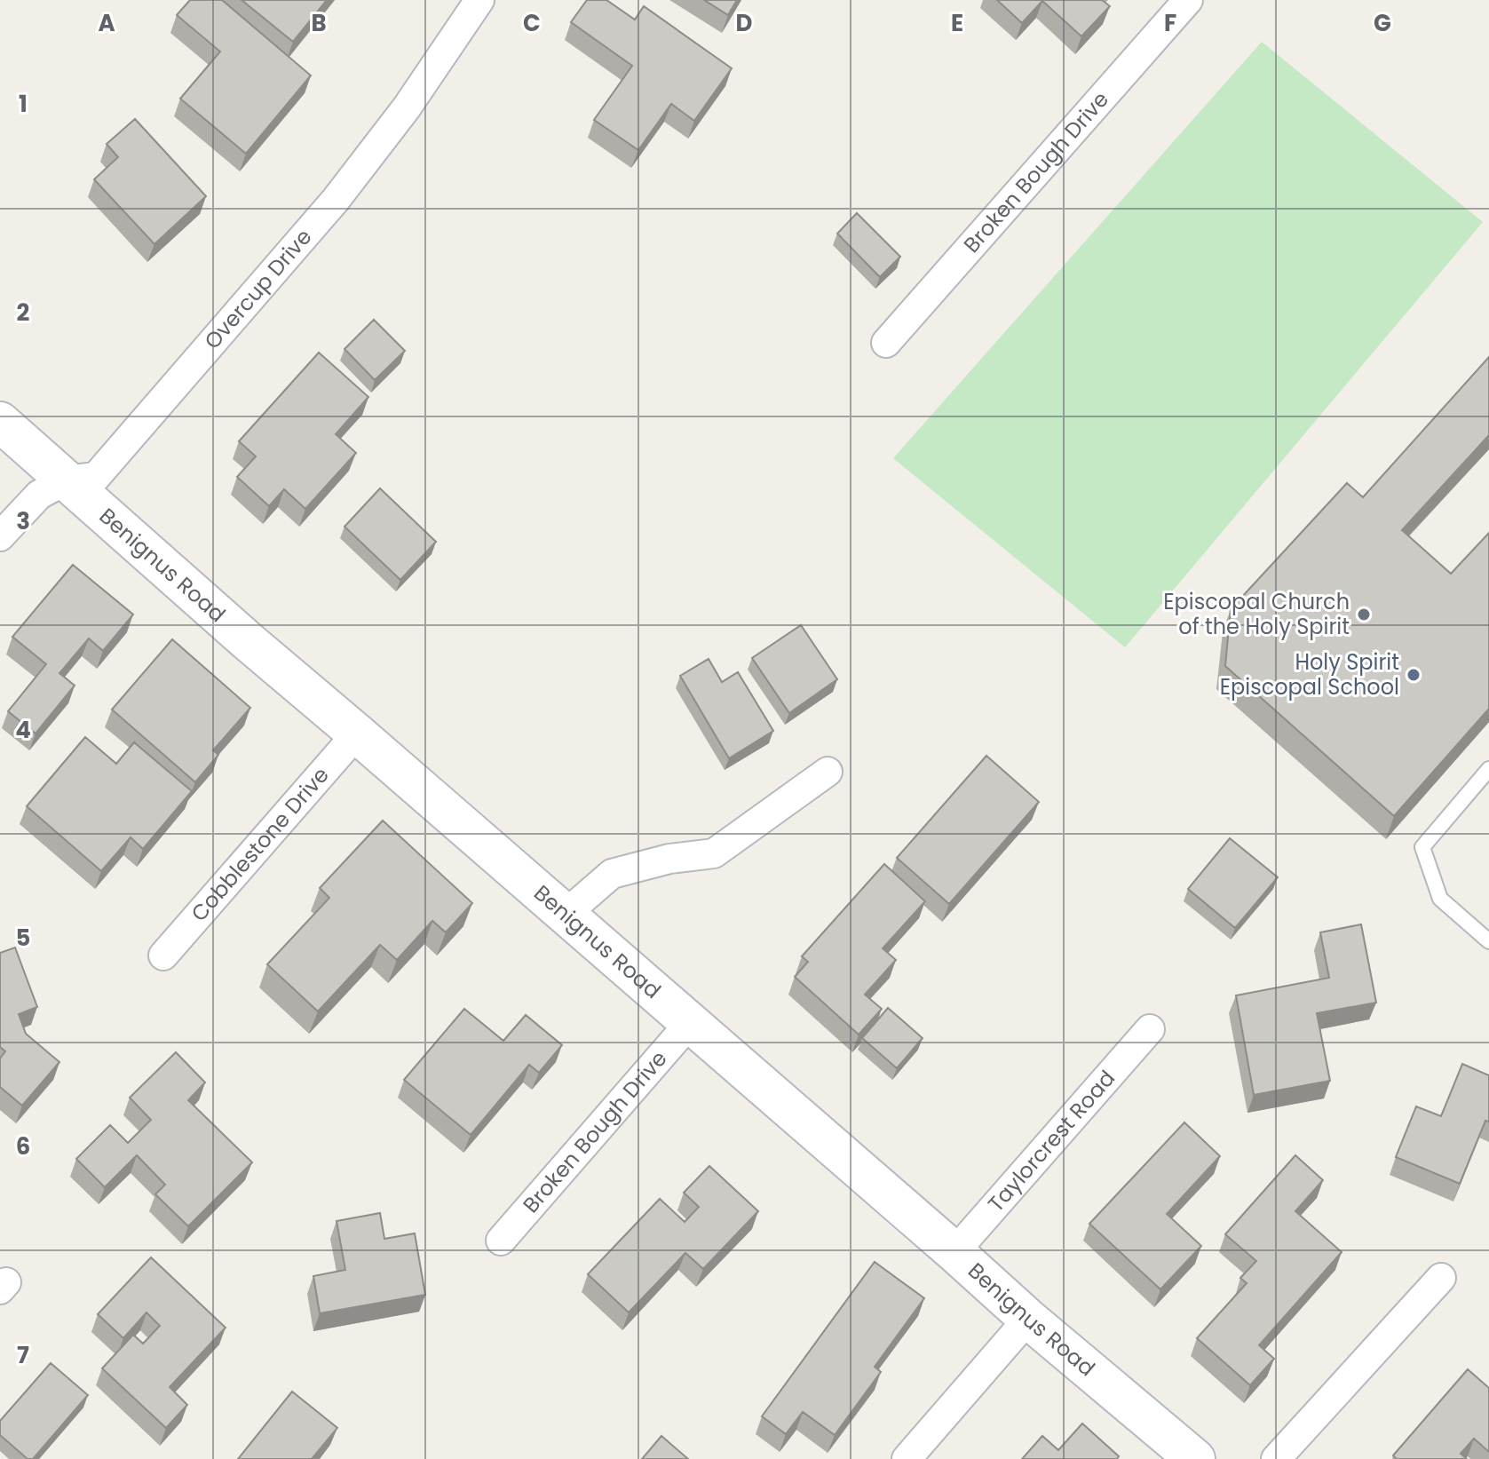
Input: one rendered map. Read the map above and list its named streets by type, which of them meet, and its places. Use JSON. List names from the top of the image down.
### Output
{
  "streets": {
    "street": [
      "Broken Bough Drive",
      "Overcup Drive",
      "Benignus Road",
      "Cobblestone Drive",
      "Taylorcrest Road"
    ]
  },
  "crossings": [
    ["Broken Bough Drive", "Benignus Road"],
    ["Overcup Drive", "Benignus Road"],
    ["Benignus Road", "Cobblestone Drive"],
    ["Benignus Road", "Taylorcrest Road"]
  ],
  "places": ["Episcopal Church of the Holy Spirit", "Holy Spirit Episcopal School"],
  "grid": {
    "columns": [
      "A",
      "B",
      "C",
      "D",
      "E",
      "F",
      "G"
    ],
    "rows": [
      "1",
      "2",
      "3",
      "4",
      "5",
      "6",
      "7"
    ]
  }
}
